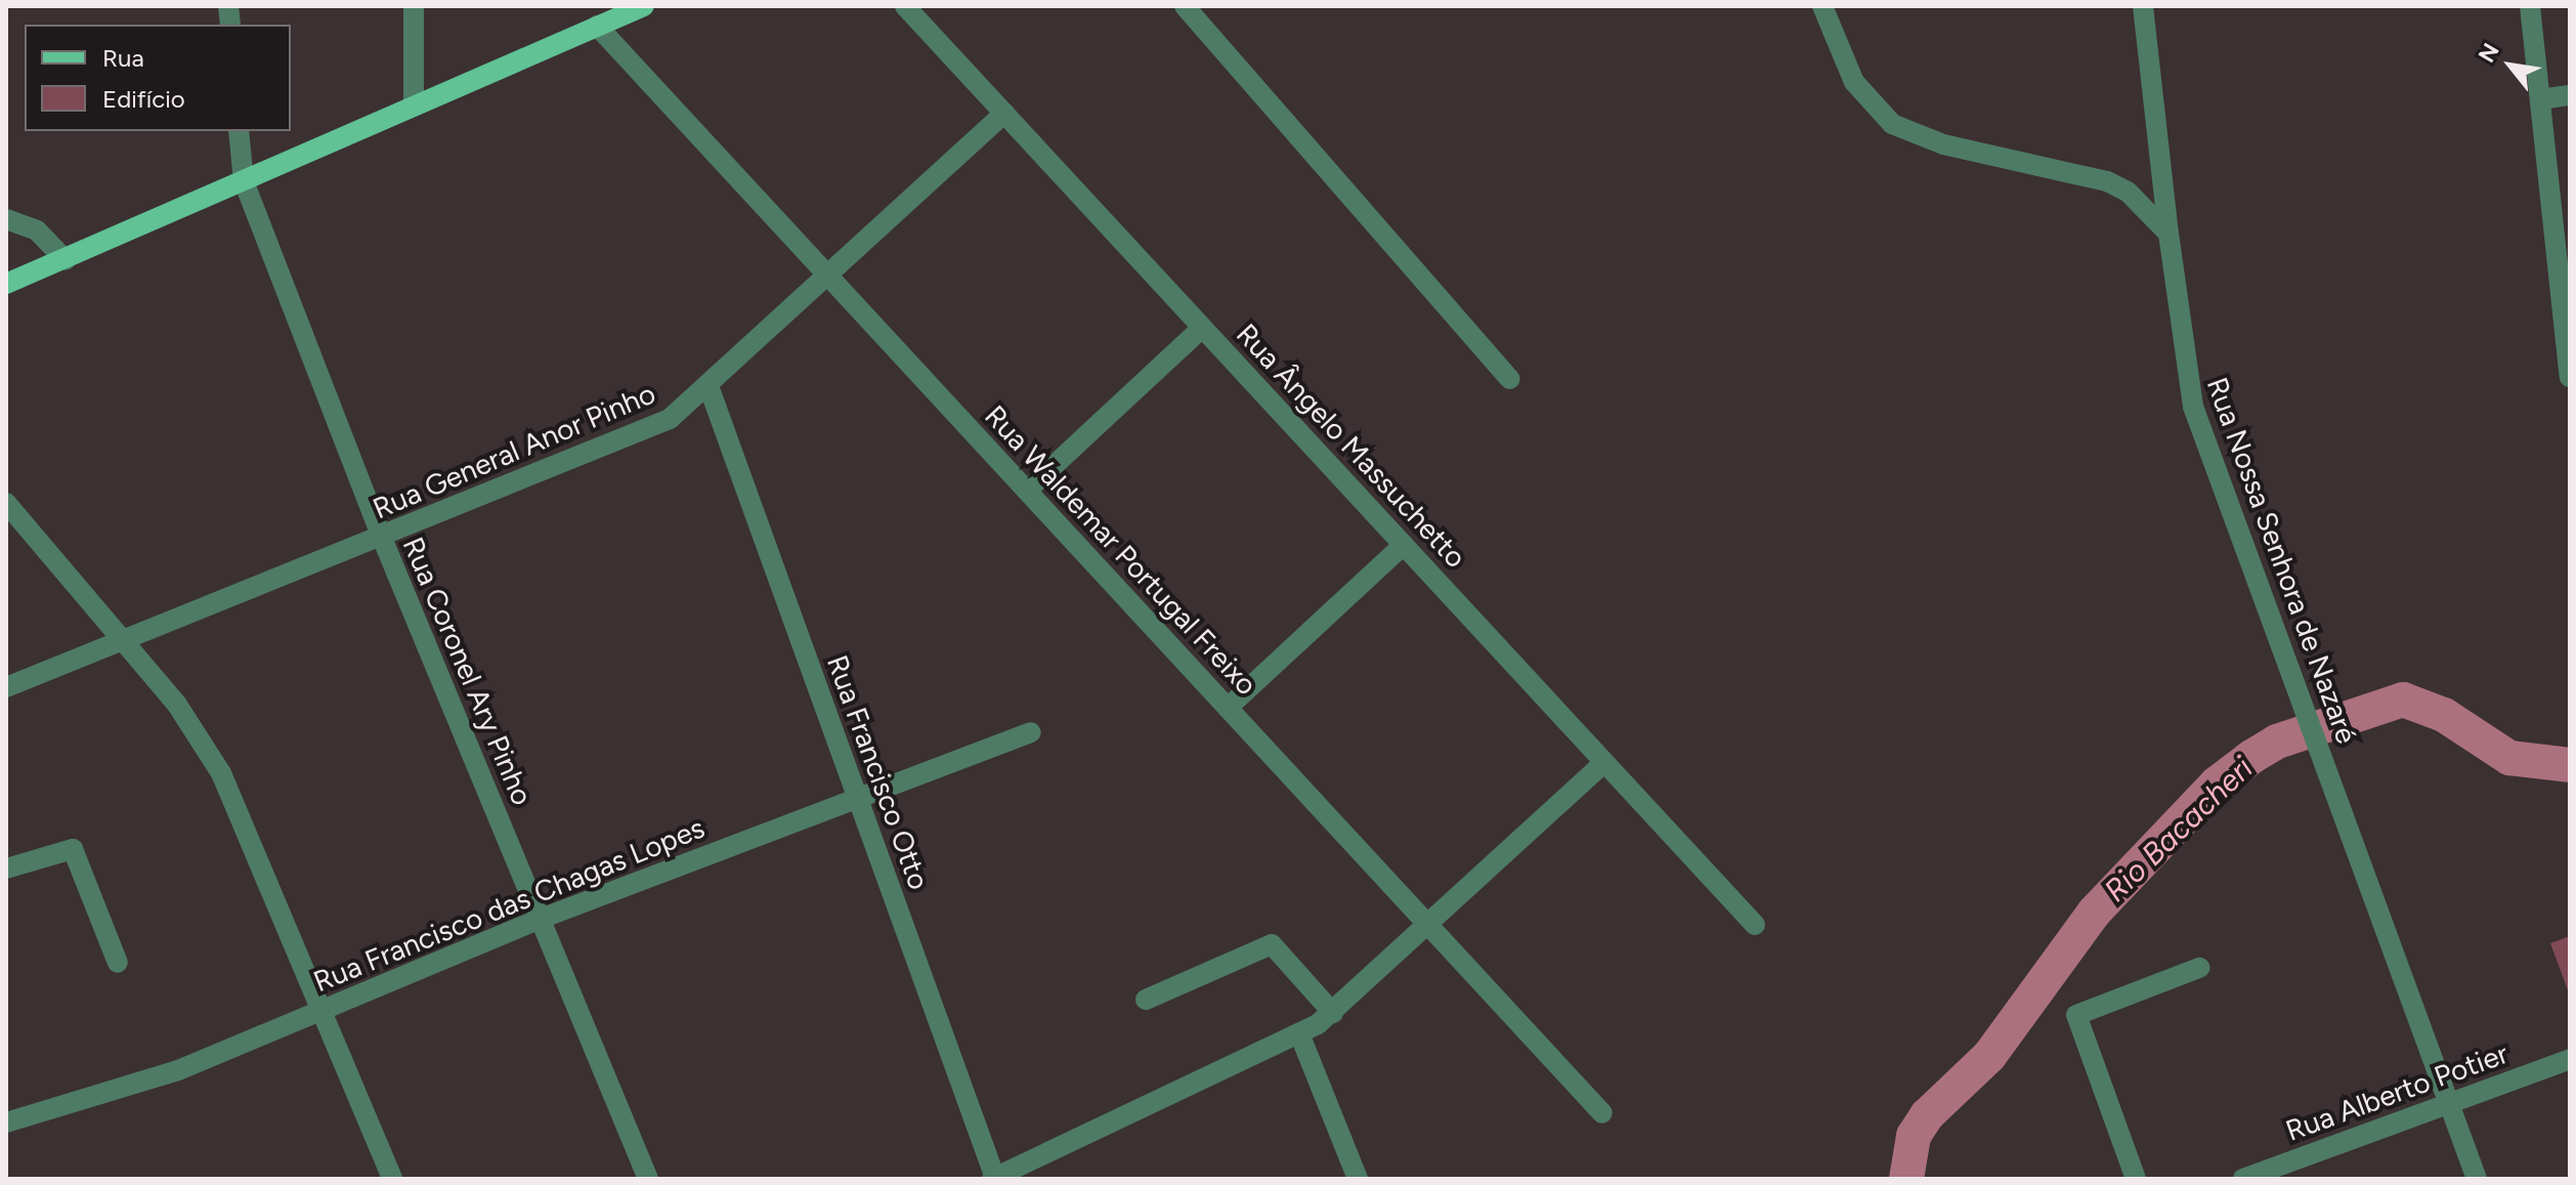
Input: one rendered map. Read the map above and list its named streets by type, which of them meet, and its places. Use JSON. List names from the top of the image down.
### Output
{
  "streets": {
    "street": [
      "Rua Ângelo Massuchetto",
      "Rua General Anor Pinho",
      "Rua Waldemar Portugal Freixo",
      "Rua Nossa Senhora de Nazaré",
      "Rua Coronel Ary Pinho",
      "Rua Francisco Otto",
      "Rua Francisco das Chagas Lopes",
      "Rua Alberto Potier"
    ]
  },
  "crossings": [
    ["Rua Ângelo Massuchetto", "Rua General Anor Pinho"],
    ["Rua General Anor Pinho", "Rua Waldemar Portugal Freixo"],
    ["Rua General Anor Pinho", "Rua Coronel Ary Pinho"],
    ["Rua General Anor Pinho", "Rua Francisco Otto"],
    ["Rua Nossa Senhora de Nazaré", "Rua Alberto Potier"],
    ["Rua Coronel Ary Pinho", "Rua Francisco das Chagas Lopes"],
    ["Rua Francisco Otto", "Rua Francisco das Chagas Lopes"]
  ],
  "water": ["Rio Bacacheri"],
  "legend": ["Rua", "Edifício"],
  "north": "top left"
}
